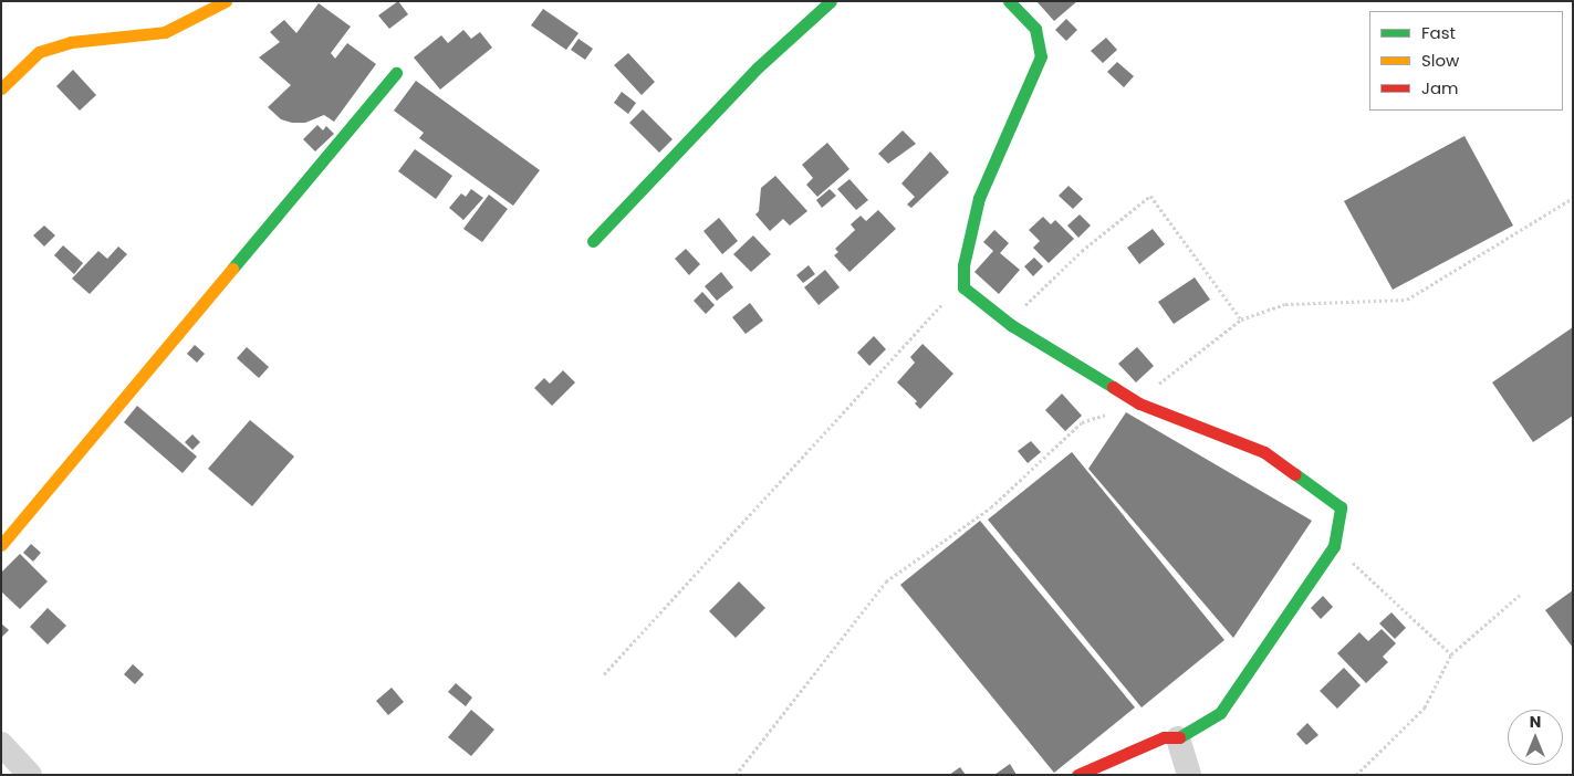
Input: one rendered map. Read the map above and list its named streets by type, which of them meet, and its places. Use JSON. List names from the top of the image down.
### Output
{
  "legend": ["Fast", "Slow", "Jam"],
  "north": "top"
}
